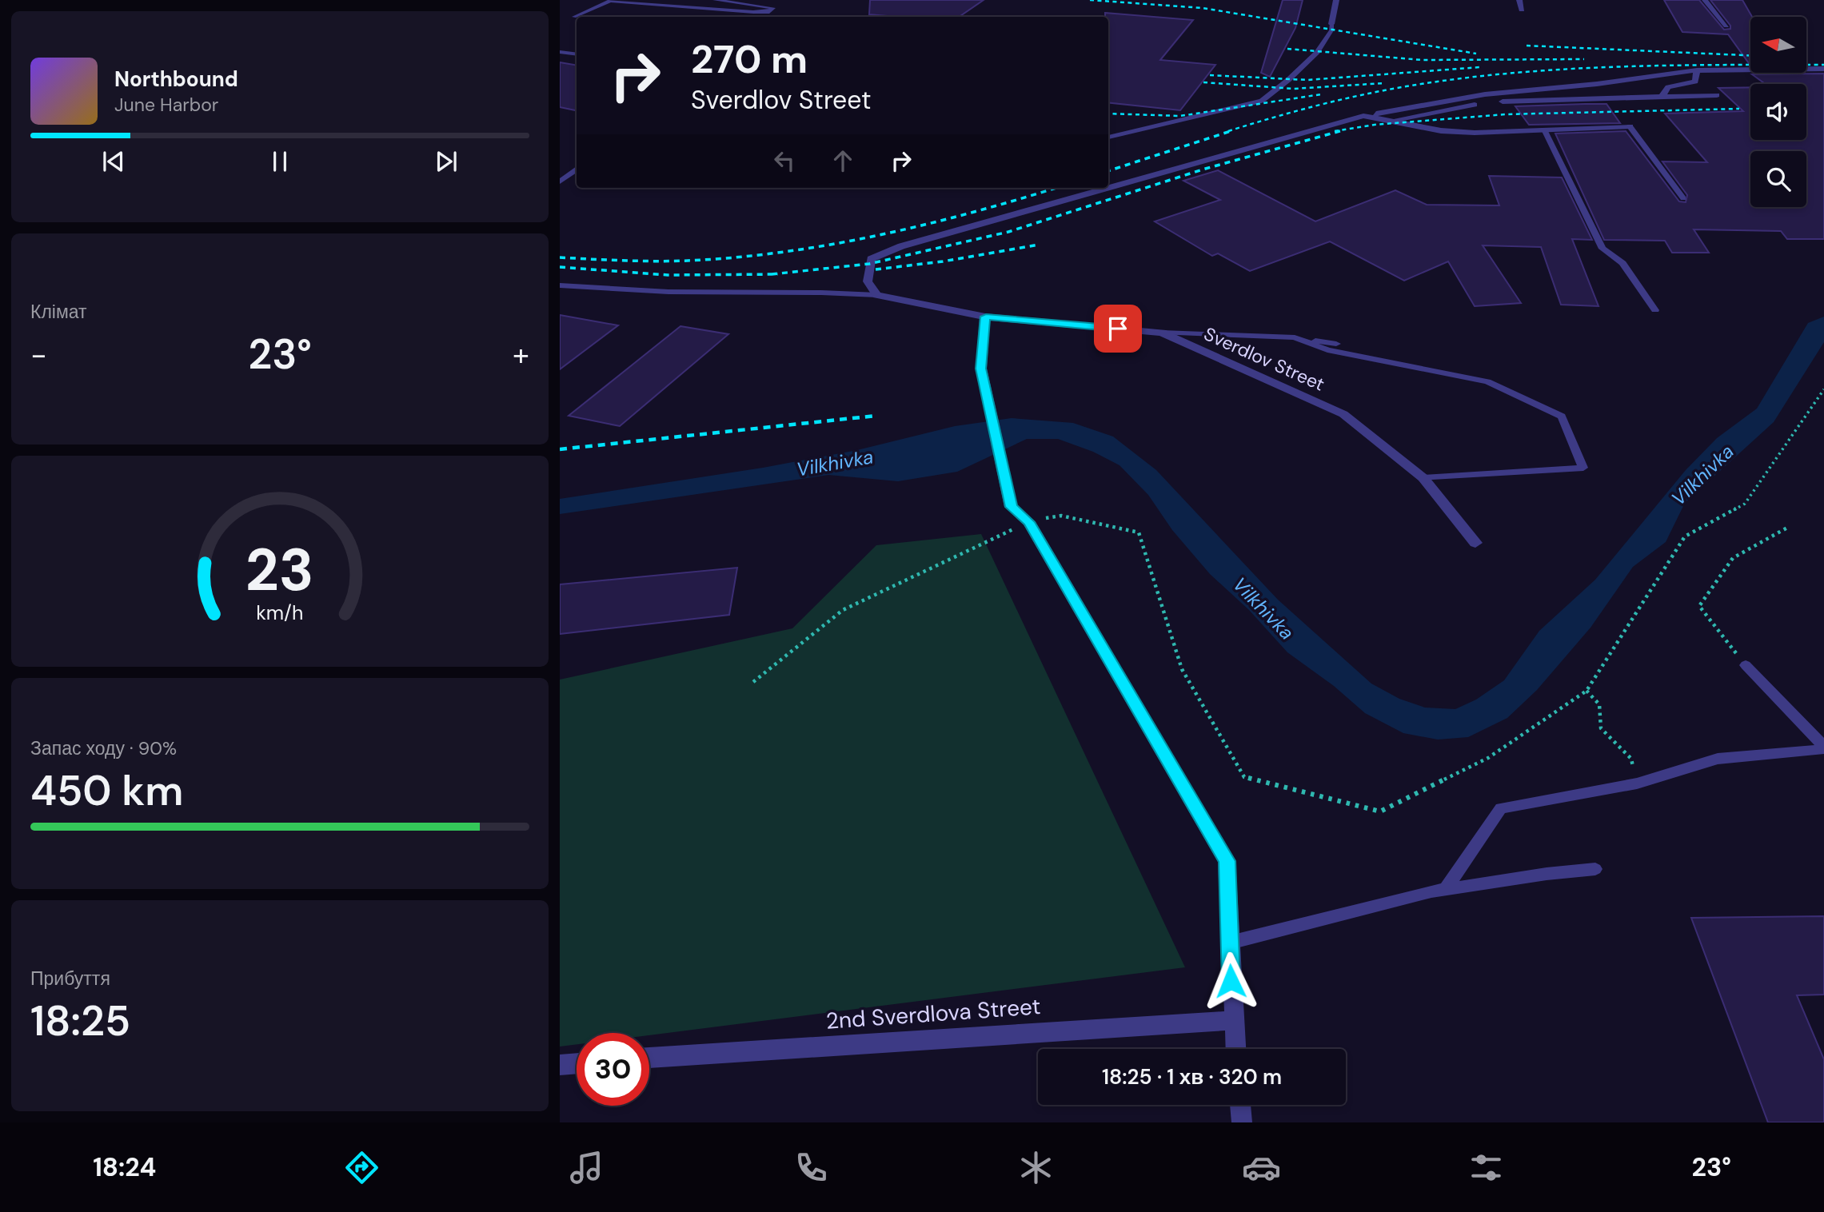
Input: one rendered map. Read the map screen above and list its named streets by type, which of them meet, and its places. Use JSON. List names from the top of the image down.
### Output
{
  "streets": {
    "street": ["Sverdlov Street", "2nd Sverdlova Street"]
  },
  "water": ["Vilkhivka"],
  "north": "left",
  "page": {
    "turn": ["270 m", "Sverdlov Street"],
    "song": ["Northbound", "June Harbor"],
    "tile": [
      "Клімат",
      ["Запас ходу · 90%", "450 km"],
      ["Прибуття", "18:25"]
    ],
    "heat": ["−", "23°", "+"],
    "limit": "30",
    "trip": "18:25 · 1 хв · 320 m",
    "tabs": ["18:24", "23°"],
    "gauge": ["23", "km/h"]
  }
}
